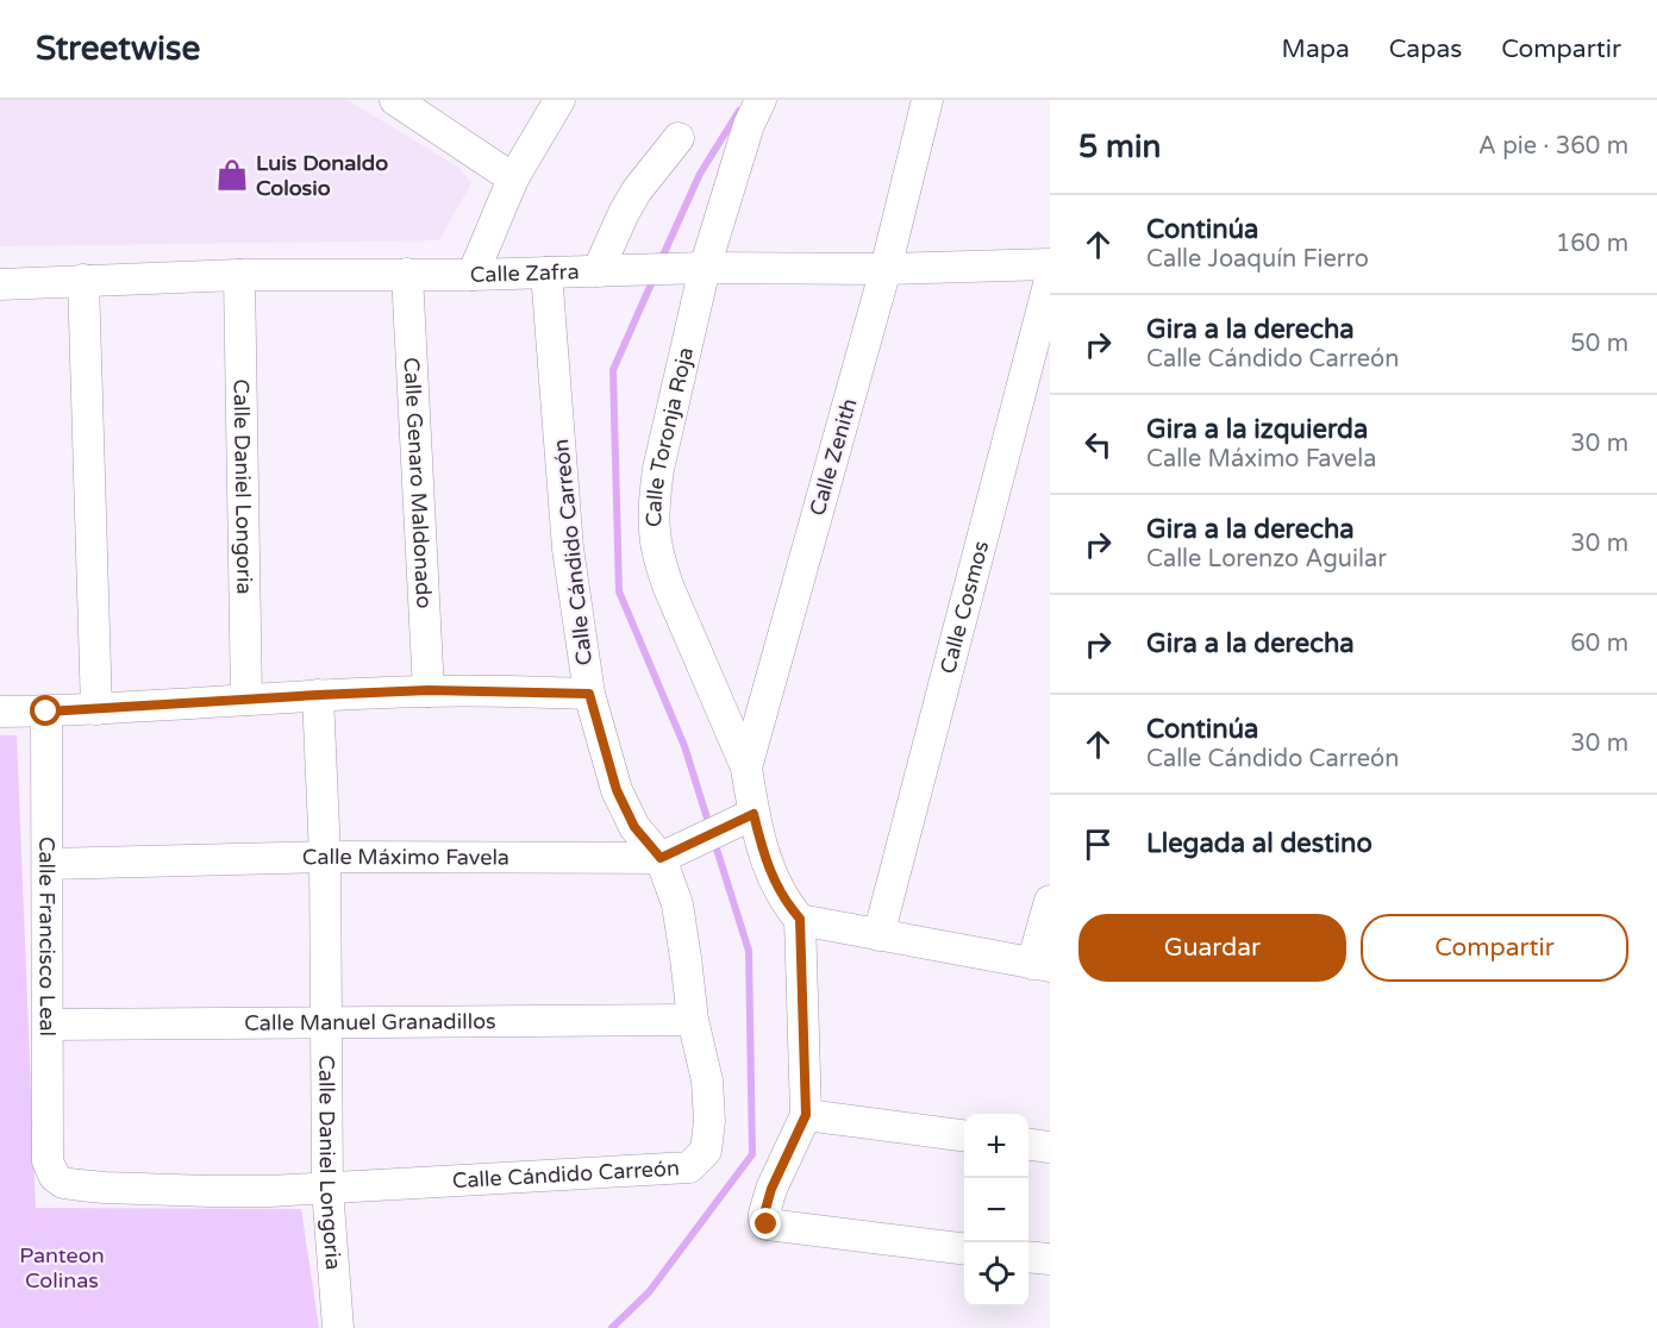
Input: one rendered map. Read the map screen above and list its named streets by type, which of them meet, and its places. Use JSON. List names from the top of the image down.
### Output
{
  "streets": {
    "street": [
      "Calle Zafra",
      "Calle Toronja Roja",
      "Calle Zenith",
      "Calle Genaro Maldonado",
      "Calle Daniel Longoria",
      "Calle Cándido Carreón",
      "Calle Cosmos",
      "Calle Máximo Favela",
      "Calle Francisco Leal",
      "Calle Manuel Granadillos"
    ]
  },
  "crossings": [
    ["Calle Zafra", "Calle Toronja Roja"],
    ["Calle Zafra", "Calle Zenith"],
    ["Calle Zafra", "Calle Genaro Maldonado"],
    ["Calle Zafra", "Calle Daniel Longoria"],
    ["Calle Zafra", "Calle Cándido Carreón"],
    ["Calle Toronja Roja", "Calle Zenith"],
    ["Calle Zenith", "Calle Máximo Favela"],
    ["Calle Daniel Longoria", "Calle Cándido Carreón"],
    ["Calle Daniel Longoria", "Calle Máximo Favela"],
    ["Calle Daniel Longoria", "Calle Manuel Granadillos"],
    ["Calle Cándido Carreón", "Calle Máximo Favela"],
    ["Calle Cándido Carreón", "Calle Francisco Leal"],
    ["Calle Cándido Carreón", "Calle Manuel Granadillos"],
    ["Calle Máximo Favela", "Calle Francisco Leal"],
    ["Calle Francisco Leal", "Calle Manuel Granadillos"]
  ],
  "parks": ["Panteon Colinas"],
  "places": {
    "shop": ["Luis Donaldo Colosio"]
  },
  "page": {
    "header": "Streetwise",
    "nav": ["Mapa", "Capas", "Compartir"],
    "heading": ["5 min", "A pie · 360 m"],
    "list": [
      ["Continúa", "Calle Joaquín Fierro", "160 m"],
      ["Gira a la derecha", "Calle Cándido Carreón", "50 m"],
      ["Gira a la izquierda", "Calle Máximo Favela", "30 m"],
      ["Gira a la derecha", "Calle Lorenzo Aguilar", "30 m"],
      ["Gira a la derecha", "60 m"],
      ["Continúa", "Calle Cándido Carreón", "30 m"],
      "Llegada al destino"
    ],
    "buttons": ["Guardar", "Compartir"],
    "map_buttons": ["+", "−"]
  }
}
